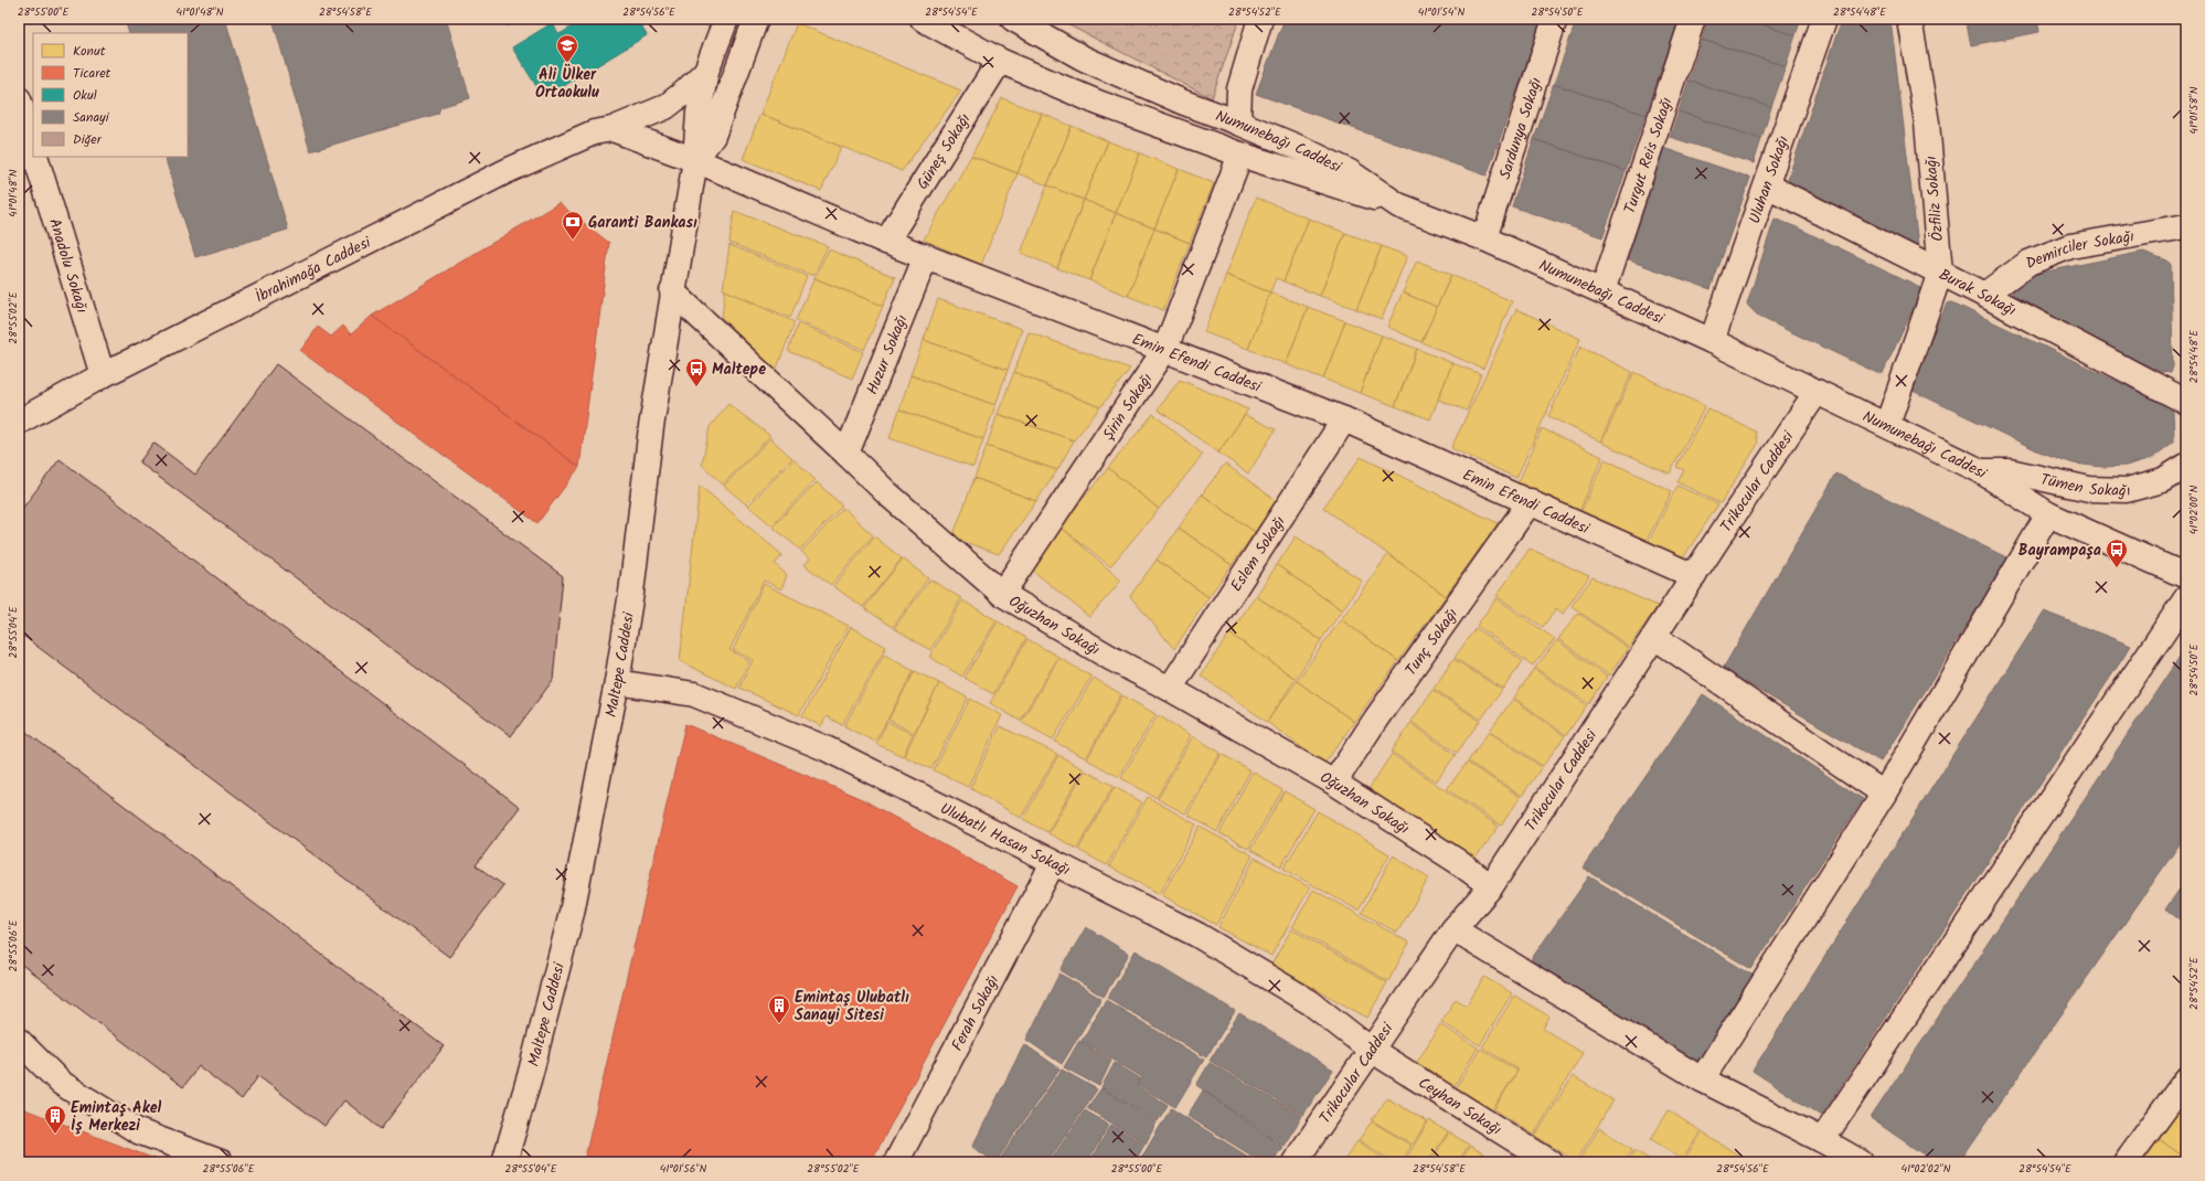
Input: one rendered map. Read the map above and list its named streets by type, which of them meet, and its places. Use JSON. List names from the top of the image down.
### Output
{
  "streets": {
    "street": [
      "Sardunya Sokağı",
      "Numunebağı Caddesi",
      "Güneş Sokağı",
      "Turgut Reis Sokağı",
      "Uluhan Sokağı",
      "Özfiliz Sokağı",
      "Demirciler Sokağı",
      "Anadolu Sokağı",
      "İbrahimağa Caddesi",
      "Burak Sokağı",
      "Huzur Sokağı",
      "Emin Efendi Caddesi",
      "Şirin Sokağı",
      "Trikocular Caddesi",
      "Tümen Sokağı",
      "Eslem Sokağı",
      "Oğuzhan Sokağı",
      "Tunç Sokağı",
      "Maltepe Caddesi",
      "Ulubatlı Hasan Sokağı",
      "Ferah Sokağı",
      "Ceyhan Sokağı"
    ]
  },
  "crossings": [
    ["Sardunya Sokağı", "Numunebağı Caddesi"],
    ["Numunebağı Caddesi", "Turgut Reis Sokağı"],
    ["Numunebağı Caddesi", "Uluhan Sokağı"],
    ["Numunebağı Caddesi", "Özfiliz Sokağı"],
    ["Numunebağı Caddesi", "Trikocular Caddesi"],
    ["Numunebağı Caddesi", "Tümen Sokağı"],
    ["Güneş Sokağı", "Emin Efendi Caddesi"],
    ["Uluhan Sokağı", "Burak Sokağı"],
    ["Özfiliz Sokağı", "Burak Sokağı"],
    ["Demirciler Sokağı", "Burak Sokağı"],
    ["Anadolu Sokağı", "İbrahimağa Caddesi"],
    ["İbrahimağa Caddesi", "Maltepe Caddesi"],
    ["Huzur Sokağı", "Emin Efendi Caddesi"],
    ["Huzur Sokağı", "Oğuzhan Sokağı"],
    ["Emin Efendi Caddesi", "Şirin Sokağı"],
    ["Emin Efendi Caddesi", "Trikocular Caddesi"],
    ["Emin Efendi Caddesi", "Eslem Sokağı"],
    ["Emin Efendi Caddesi", "Tunç Sokağı"],
    ["Emin Efendi Caddesi", "Maltepe Caddesi"],
    ["Şirin Sokağı", "Oğuzhan Sokağı"],
    ["Trikocular Caddesi", "Oğuzhan Sokağı"],
    ["Trikocular Caddesi", "Ulubatlı Hasan Sokağı"],
    ["Trikocular Caddesi", "Ceyhan Sokağı"],
    ["Eslem Sokağı", "Oğuzhan Sokağı"],
    ["Oğuzhan Sokağı", "Tunç Sokağı"],
    ["Oğuzhan Sokağı", "Maltepe Caddesi"],
    ["Maltepe Caddesi", "Ulubatlı Hasan Sokağı"],
    ["Ulubatlı Hasan Sokağı", "Ferah Sokağı"],
    ["Ulubatlı Hasan Sokağı", "Ceyhan Sokağı"]
  ],
  "places": {
    "school or university": ["Ali Ülker Ortaokulu"],
    "bank": ["Garanti Bankası"],
    "bus stop": ["Maltepe", "Bayrampaşa"],
    "building": ["Emintaş Ulubatlı Sanayi Sitesi", "Emintaş Akel İş Merkezi"]
  },
  "legend": [
    "Konut",
    "Ticaret",
    "Okul",
    "Sanayi",
    "Diğer"
  ],
  "coordinates": [
    "28°55'00\"E",
    "41°01'48\"N",
    "28°54'58\"E",
    "28°54'56\"E",
    "28°54'54\"E",
    "28°54'52\"E",
    "41°01'54\"N",
    "28°54'50\"E",
    "28°54'48\"E",
    "41°01'58\"N",
    "28°55'02\"E",
    "41°02'00\"N",
    "28°55'04\"E",
    "28°55'06\"E",
    "41°01'56\"N",
    "41°02'02\"N"
  ]
}
